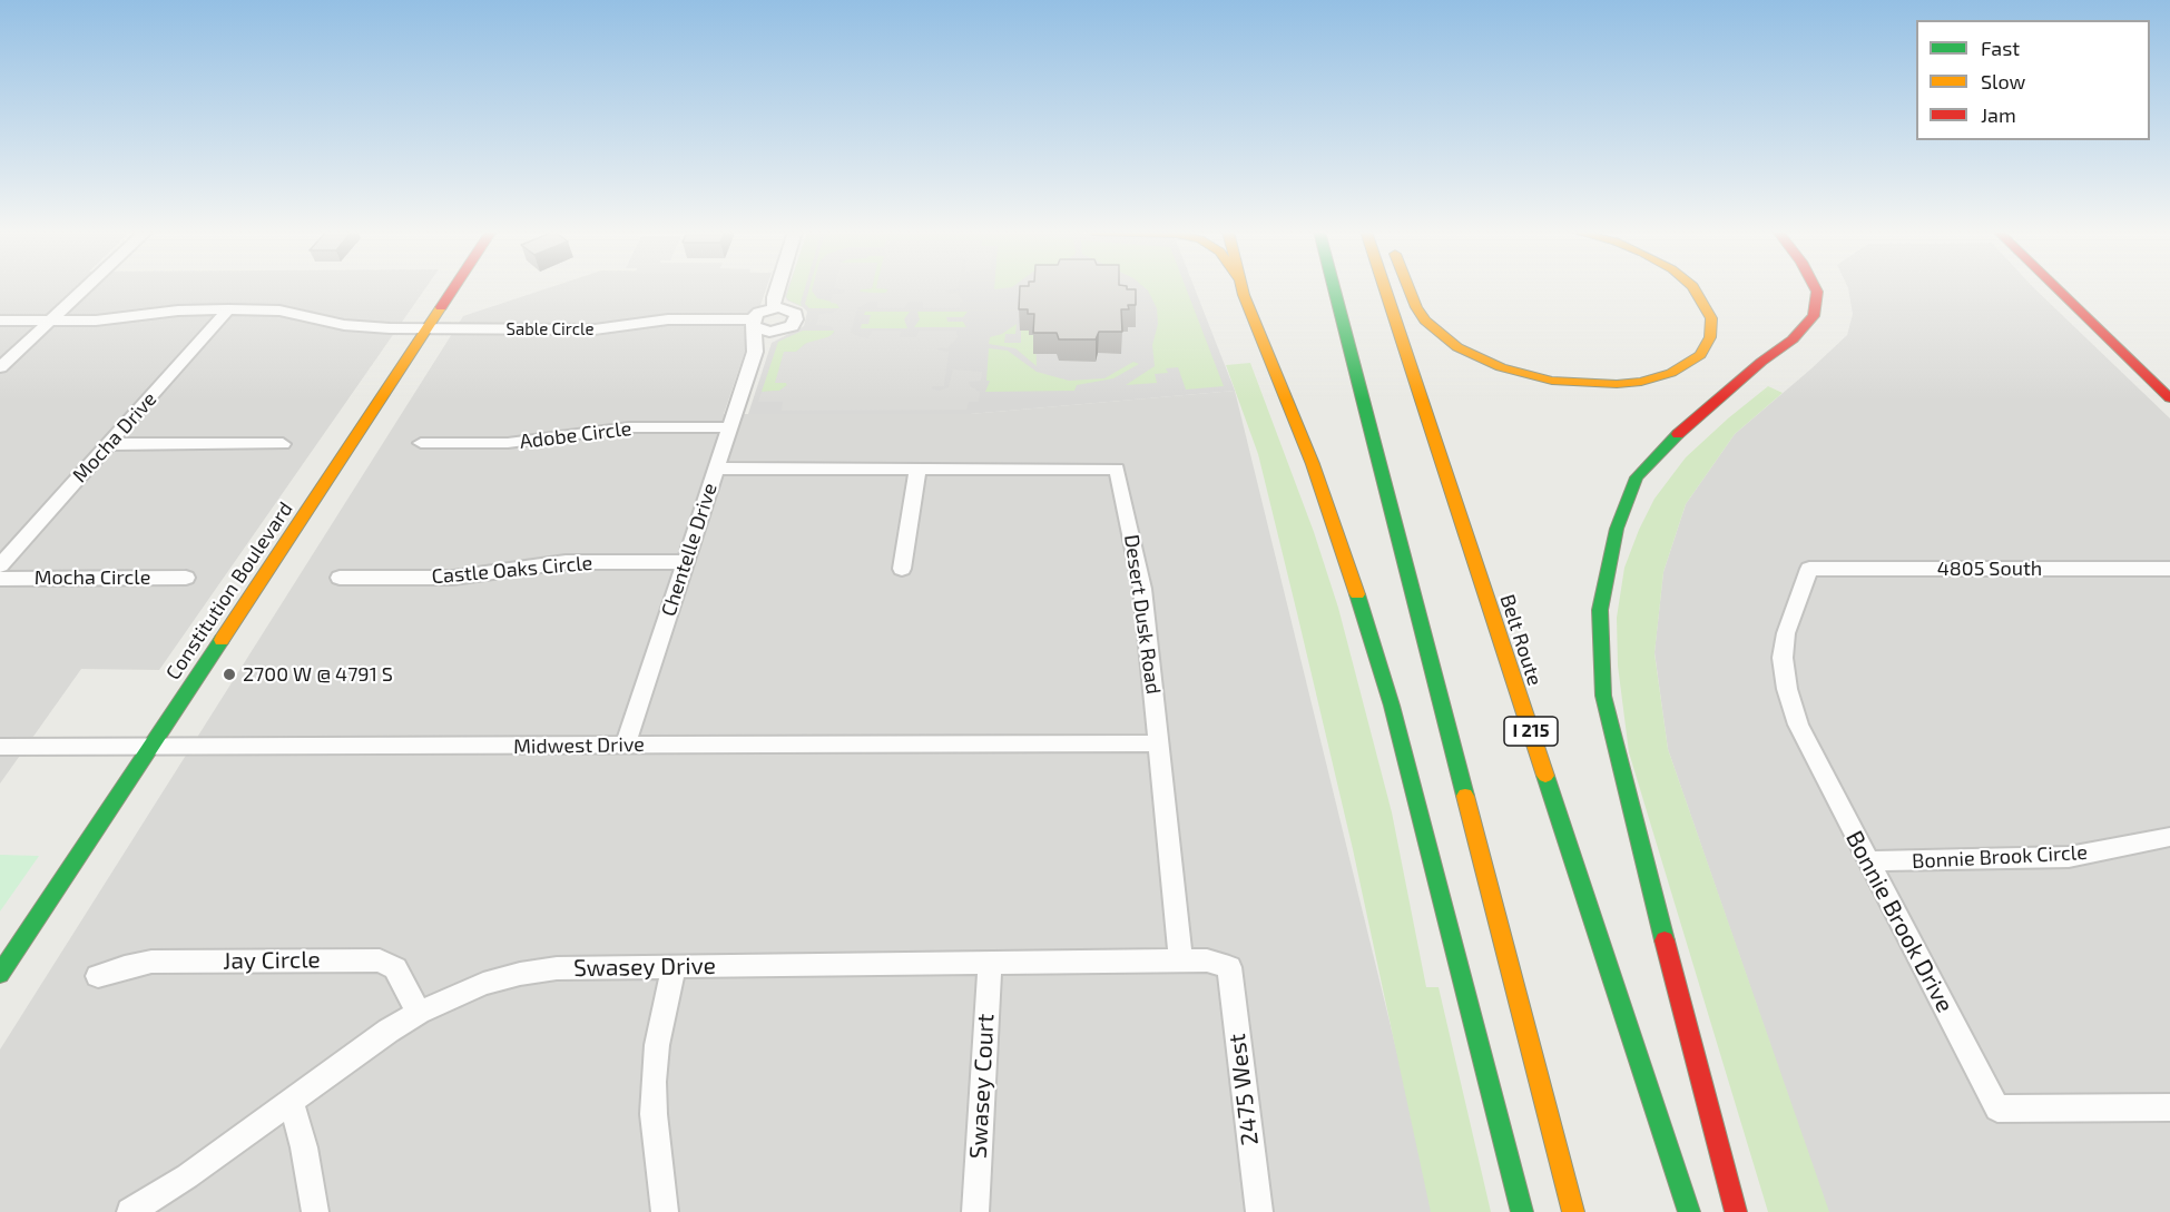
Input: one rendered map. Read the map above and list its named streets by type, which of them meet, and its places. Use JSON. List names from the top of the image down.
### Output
{
  "streets": {
    "main road": ["Constitution Boulevard", "Belt Route", "I 215"],
    "street": [
      "Sable Circle",
      "Adobe Circle",
      "Mocha Drive",
      "Chentelle Drive",
      "4805 South",
      "Castle Oaks Circle",
      "Mocha Circle",
      "Desert Dusk Road",
      "Midwest Drive",
      "Bonnie Brook Circle",
      "Bonnie Brook Drive",
      "Jay Circle",
      "Swasey Drive",
      "Swasey Court",
      "2475 West"
    ]
  },
  "crossings": [
    ["Sable Circle", "Mocha Drive"],
    ["Sable Circle", "Chentelle Drive"],
    ["Sable Circle", "Constitution Boulevard"],
    ["Adobe Circle", "Chentelle Drive"],
    ["Chentelle Drive", "Castle Oaks Circle"],
    ["Chentelle Drive", "Desert Dusk Road"],
    ["Chentelle Drive", "Midwest Drive"],
    ["4805 South", "Bonnie Brook Drive"],
    ["Constitution Boulevard", "Midwest Drive"],
    ["Desert Dusk Road", "Midwest Drive"],
    ["Desert Dusk Road", "Swasey Drive"],
    ["Bonnie Brook Circle", "Bonnie Brook Drive"],
    ["Jay Circle", "Swasey Drive"],
    ["Swasey Drive", "Swasey Court"],
    ["Swasey Drive", "2475 West"]
  ],
  "places": ["2700 W @ 4791 S"],
  "legend": ["Fast", "Slow", "Jam"]
}
